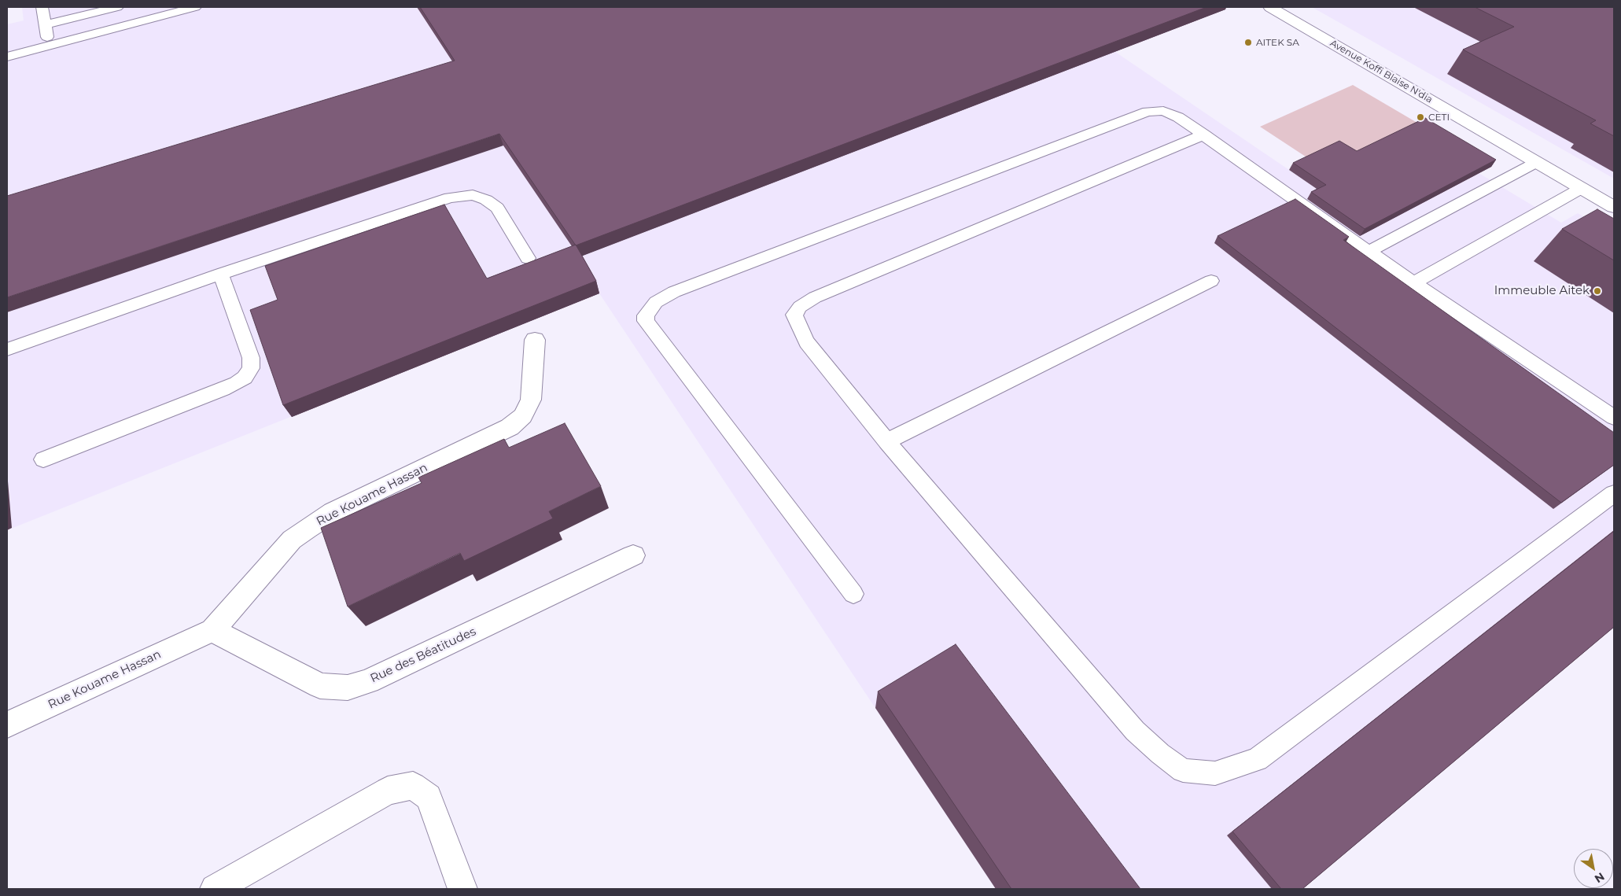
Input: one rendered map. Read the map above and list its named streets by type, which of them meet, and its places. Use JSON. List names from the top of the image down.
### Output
{
  "streets": {
    "street": ["Avenue Koffi Blaise N'dia", "Rue Kouame Hassan", "Rue des Béatitudes"]
  },
  "crossings": [
    ["Rue Kouame Hassan", "Rue des Béatitudes"]
  ],
  "places": ["AITEK SA", "CETI", "Immeuble Aitek"],
  "north": "bottom right"
}
